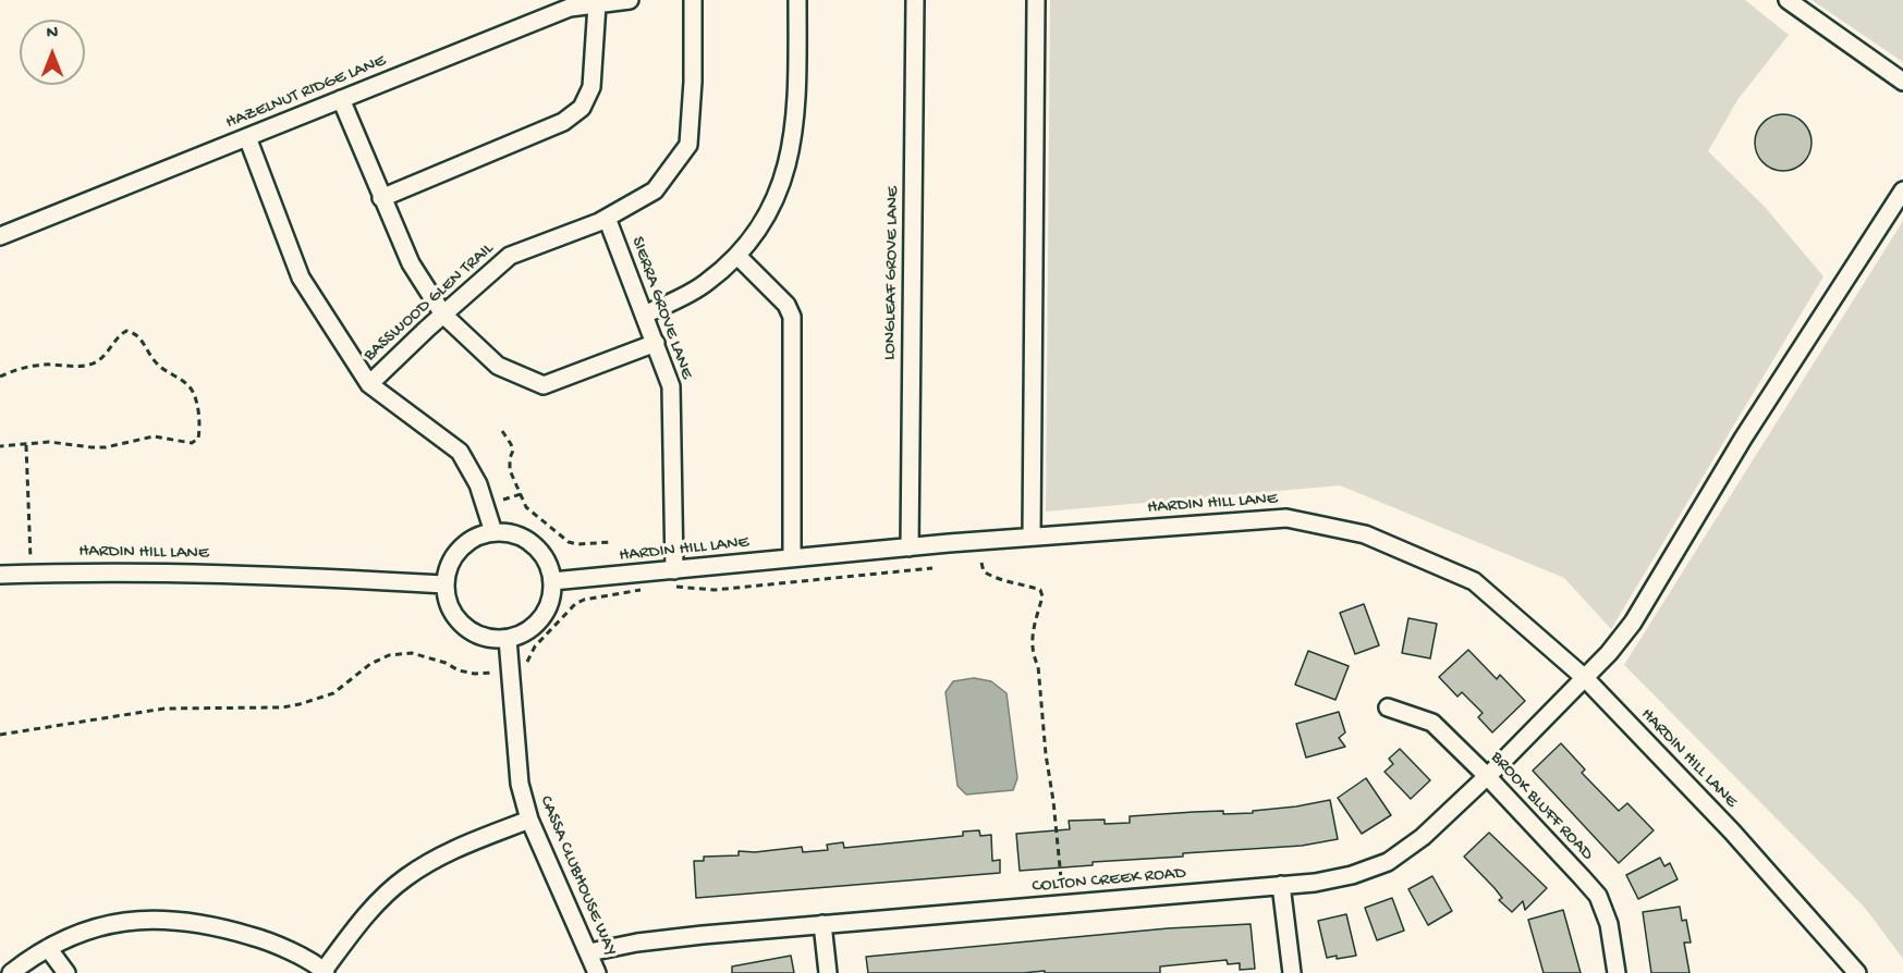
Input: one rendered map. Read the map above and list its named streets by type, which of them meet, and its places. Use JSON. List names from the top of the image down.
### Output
{
  "streets": {
    "street": [
      "HAZELNUT RIDGE LANE",
      "LONGLEAF GROVE LANE",
      "BASSWOOD GLEN TRAIL",
      "SIERRA GROVE LANE",
      "HARDIN HILL LANE",
      "BROOK BLUFF ROAD",
      "CASSA CLUBHOUSE WAY",
      "COLTON CREEK ROAD"
    ]
  },
  "crossings": [
    ["LONGLEAF GROVE LANE", "HARDIN HILL LANE"],
    ["BASSWOOD GLEN TRAIL", "SIERRA GROVE LANE"],
    ["SIERRA GROVE LANE", "HARDIN HILL LANE"],
    ["HARDIN HILL LANE", "CASSA CLUBHOUSE WAY"],
    ["HARDIN HILL LANE", "COLTON CREEK ROAD"],
    ["BROOK BLUFF ROAD", "COLTON CREEK ROAD"],
    ["CASSA CLUBHOUSE WAY", "COLTON CREEK ROAD"]
  ],
  "north": "top"
}
